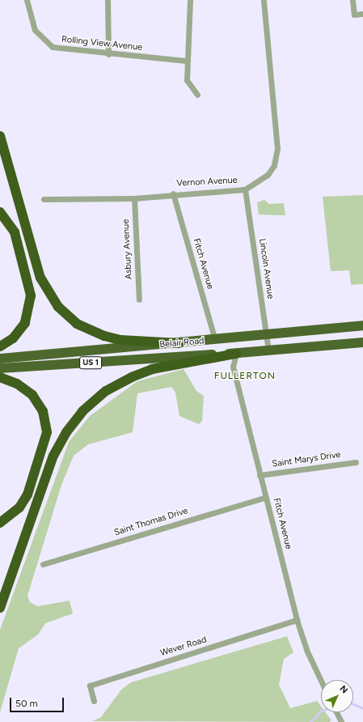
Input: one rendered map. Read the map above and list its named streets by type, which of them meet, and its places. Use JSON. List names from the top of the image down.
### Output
{
  "streets": {
    "highway": ["Belair Road", "US 1"],
    "street": [
      "Rolling View Avenue",
      "Vernon Avenue",
      "Asbury Avenue",
      "Fitch Avenue",
      "Lincoln Avenue",
      "Saint Marys Drive",
      "Saint Thomas Drive",
      "Wever Road"
    ]
  },
  "crossings": [
    ["Vernon Avenue", "Asbury Avenue"],
    ["Vernon Avenue", "Fitch Avenue"],
    ["Vernon Avenue", "Lincoln Avenue"],
    ["Fitch Avenue", "Belair Road"],
    ["Fitch Avenue", "Saint Marys Drive"],
    ["Fitch Avenue", "Saint Thomas Drive"],
    ["Fitch Avenue", "Wever Road"],
    ["Lincoln Avenue", "Belair Road"]
  ],
  "districts": ["FULLERTON"],
  "scale_bar": "50 m",
  "north": "top right"
}
